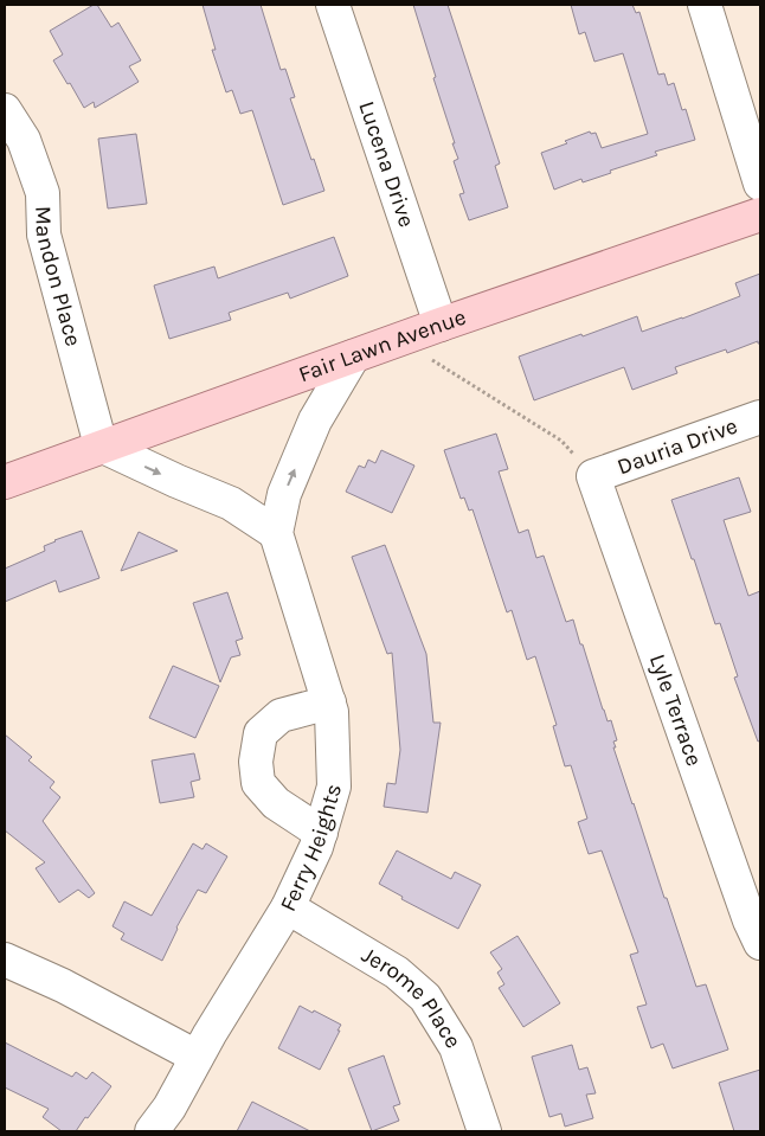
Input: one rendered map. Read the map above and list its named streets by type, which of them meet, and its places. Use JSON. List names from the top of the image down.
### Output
{
  "streets": {
    "main road": ["Fair Lawn Avenue"],
    "street": [
      "Lucena Drive",
      "Mandon Place",
      "Dauria Drive",
      "Lyle Terrace",
      "Ferry Heights",
      "Jerome Place"
    ]
  },
  "crossings": [
    ["Lucena Drive", "Fair Lawn Avenue"],
    ["Mandon Place", "Fair Lawn Avenue"],
    ["Fair Lawn Avenue", "Ferry Heights"],
    ["Dauria Drive", "Lyle Terrace"],
    ["Ferry Heights", "Jerome Place"]
  ]
}
